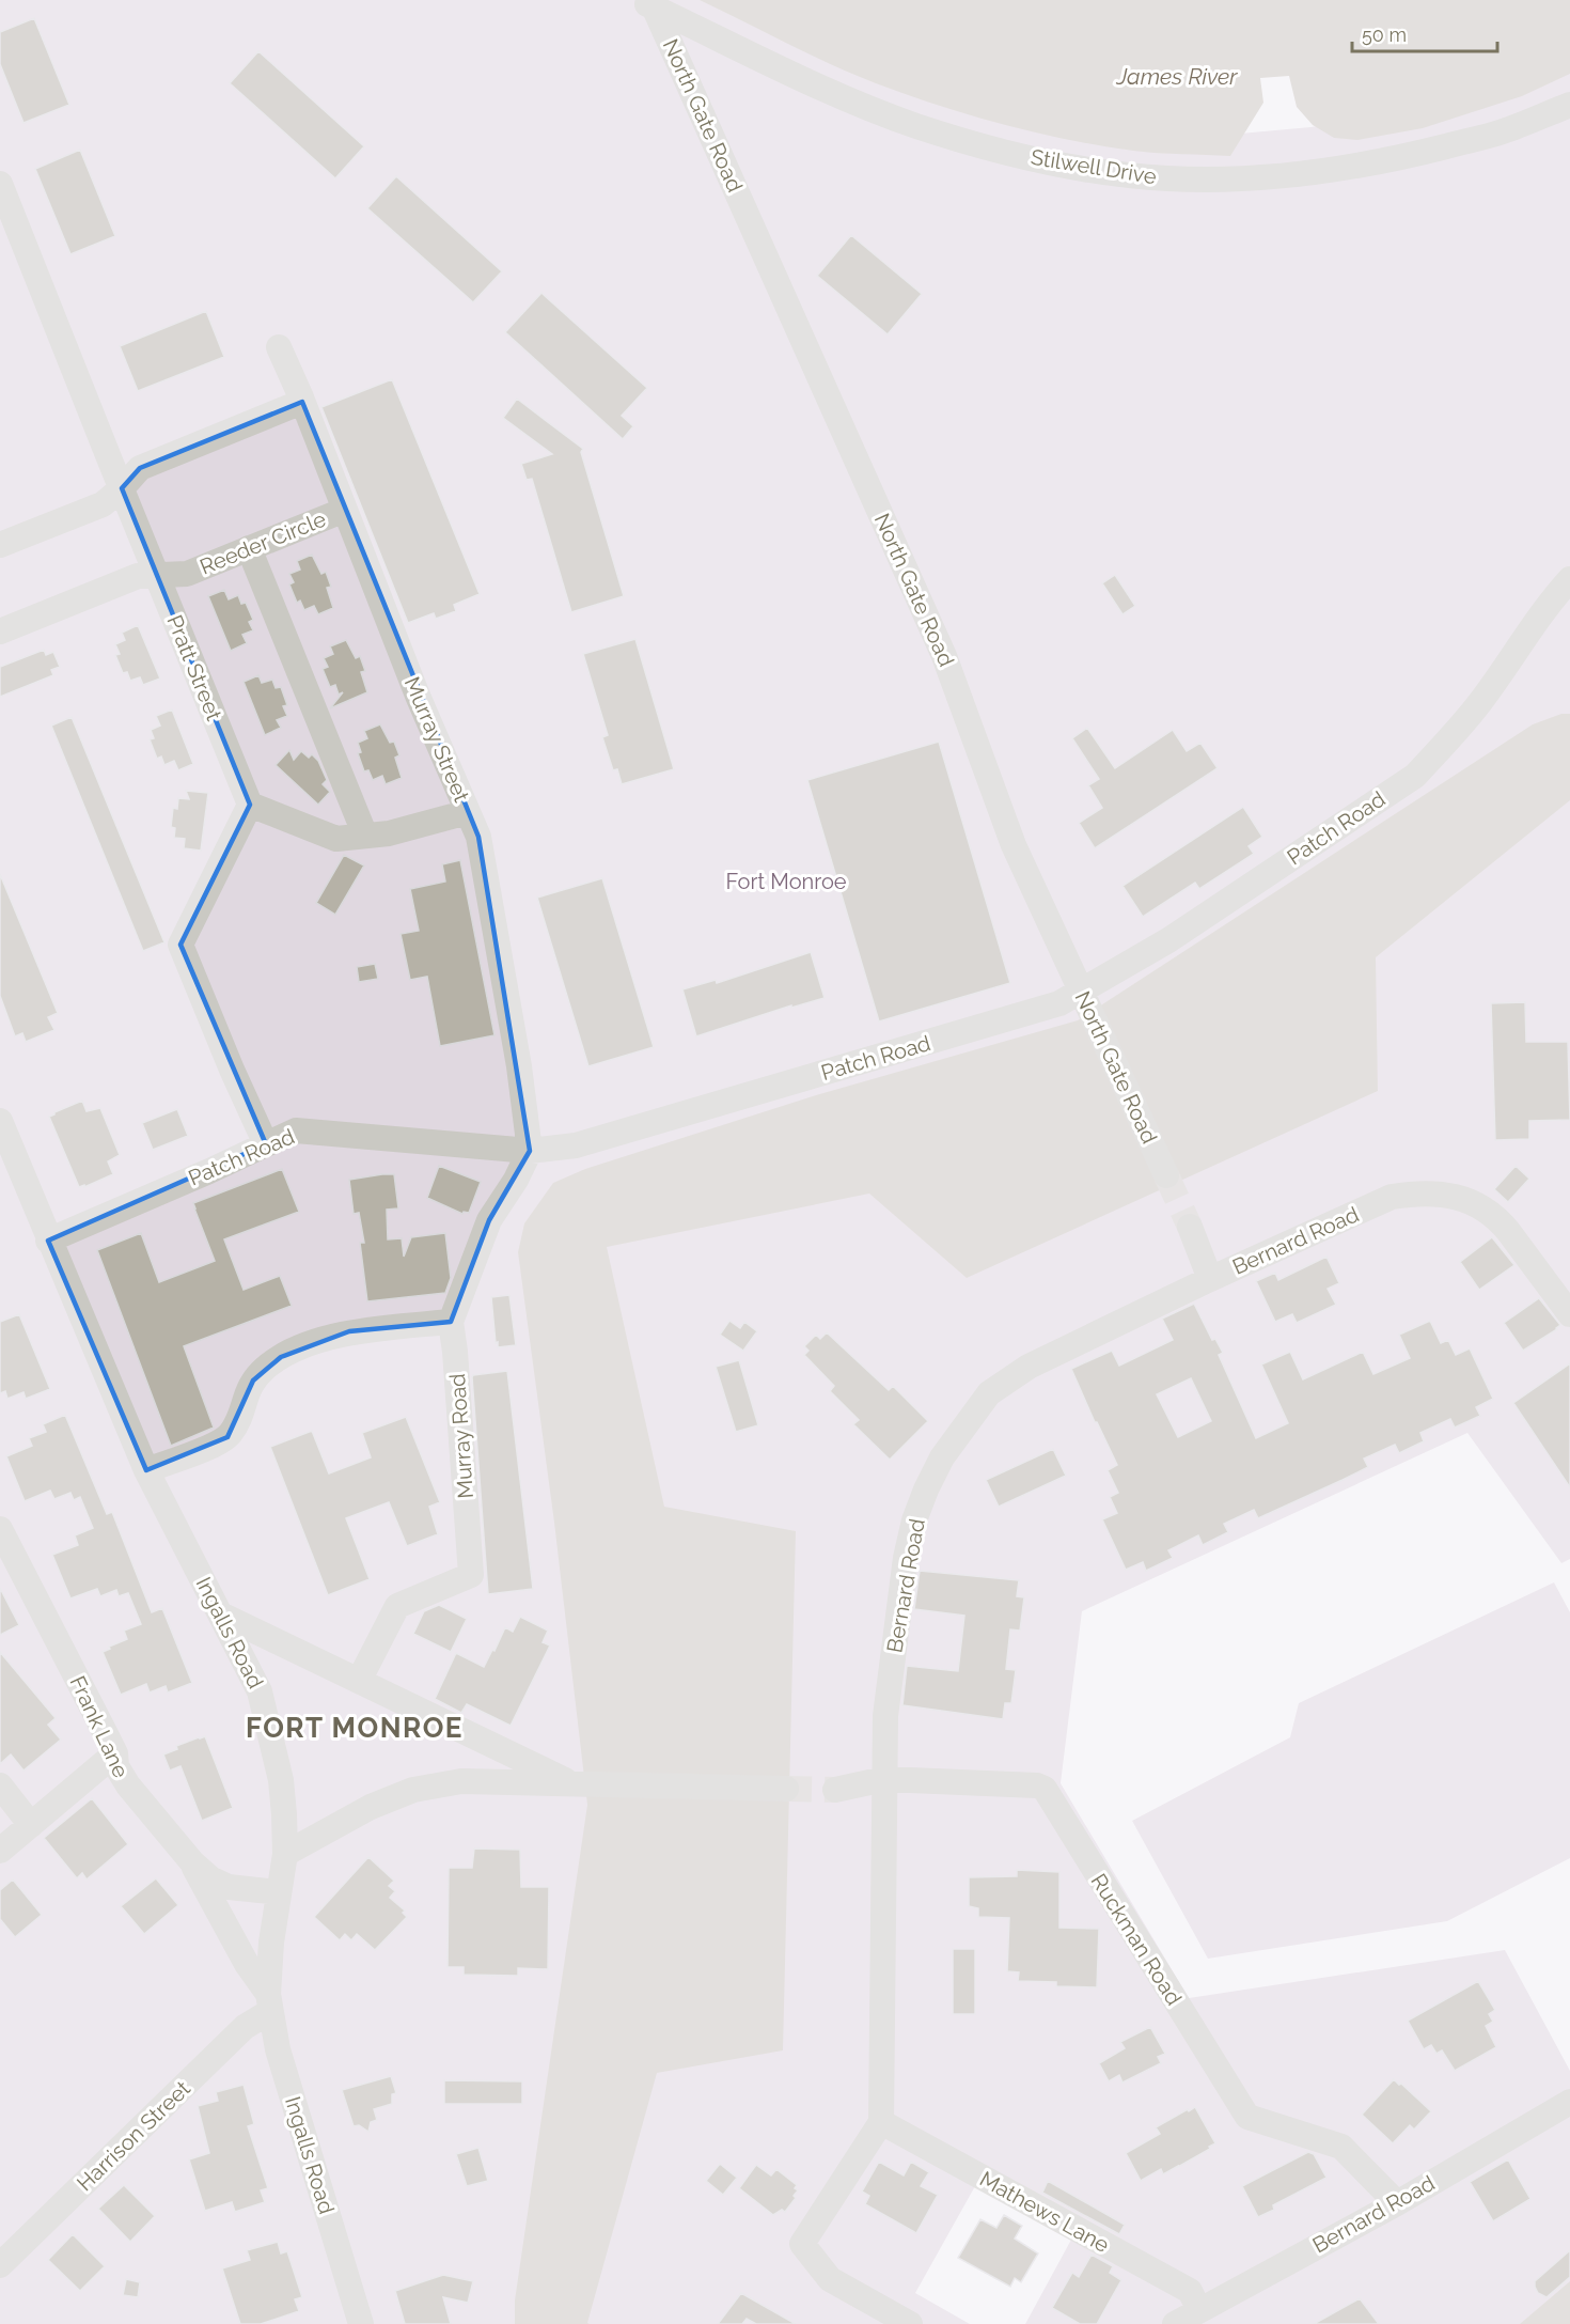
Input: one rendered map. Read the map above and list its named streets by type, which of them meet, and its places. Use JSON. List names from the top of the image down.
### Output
{
  "streets": {
    "street": [
      "North Gate Road",
      "Stilwell Drive",
      "Reeder Circle",
      "Pratt Street",
      "Murray Street",
      "Patch Road",
      "Bernard Road",
      "Murray Road",
      "Ingalls Road",
      "Frank Lane",
      "Ruckman Road",
      "Harrison Street",
      "Mathews Lane"
    ]
  },
  "crossings": [
    ["North Gate Road", "Stilwell Drive"],
    ["North Gate Road", "Patch Road"],
    ["Reeder Circle", "Pratt Street"],
    ["Reeder Circle", "Murray Street"],
    ["Murray Street", "Patch Road"],
    ["Murray Street", "Murray Road"],
    ["Patch Road", "Murray Road"],
    ["Patch Road", "Ingalls Road"],
    ["Bernard Road", "Ruckman Road"],
    ["Bernard Road", "Mathews Lane"],
    ["Ingalls Road", "Frank Lane"],
    ["Ingalls Road", "Harrison Street"]
  ],
  "districts": ["FORT MONROE"],
  "water": ["James River"],
  "parks": ["Fort Monroe"],
  "scale_bar": "50 m"
}
